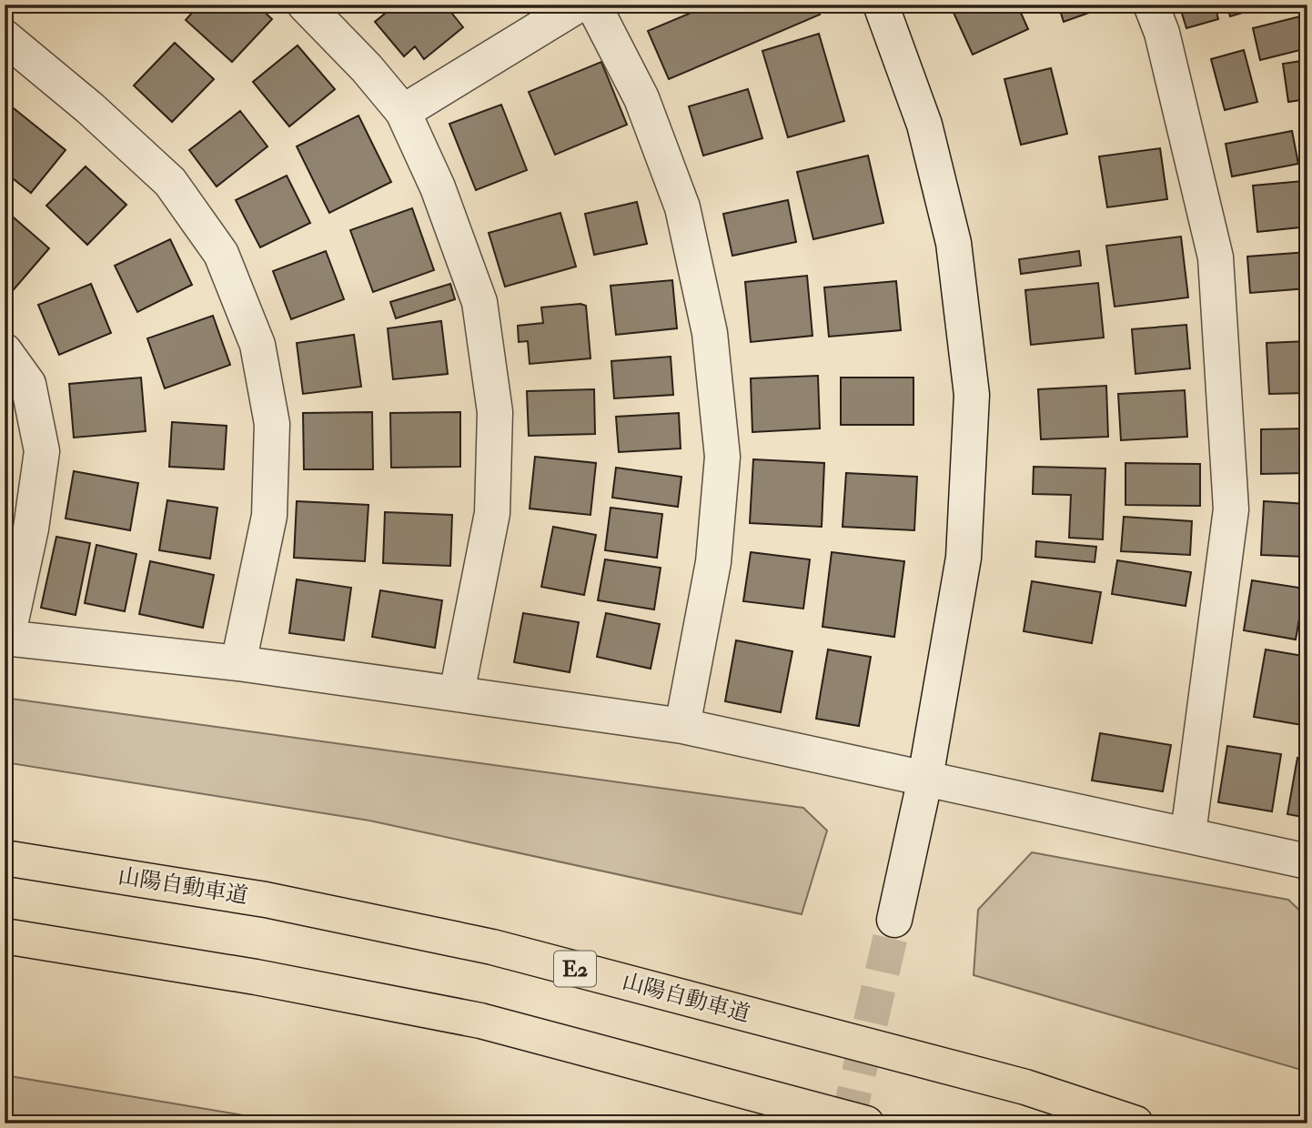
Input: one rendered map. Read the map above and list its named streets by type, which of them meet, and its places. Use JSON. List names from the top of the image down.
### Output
{
  "streets": {
    "highway": ["山陽自動車道", "E2"]
  }
}
